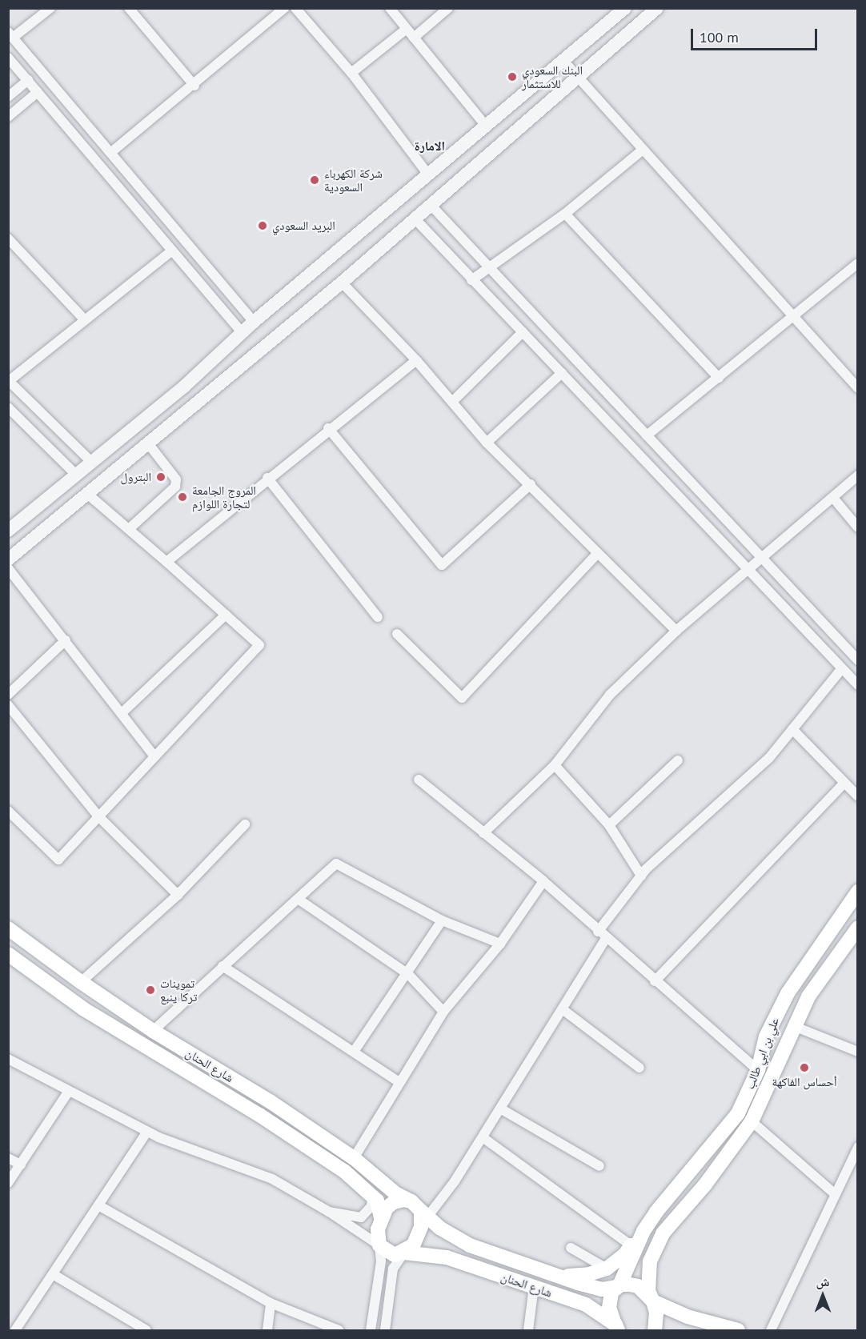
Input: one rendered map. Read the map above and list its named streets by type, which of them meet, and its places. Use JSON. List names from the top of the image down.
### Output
{
  "streets": {
    "main road": ["علي بن ابي طالب", "شارع الحنان"]
  },
  "crossings": [
    ["علي بن ابي طالب", "شارع الحنان"]
  ],
  "districts": ["الامارة"],
  "places": [
    "البنك السعودي للاستثمار",
    "شركة الكهرباء السعودية",
    "البريد السعودي",
    "البترول",
    "المروج الجامعة لتجارة اللوازم",
    "تموينات تركا ينبع",
    "أحساس الفاكهة"
  ],
  "scale_bar": "100 m",
  "north": "top"
}
